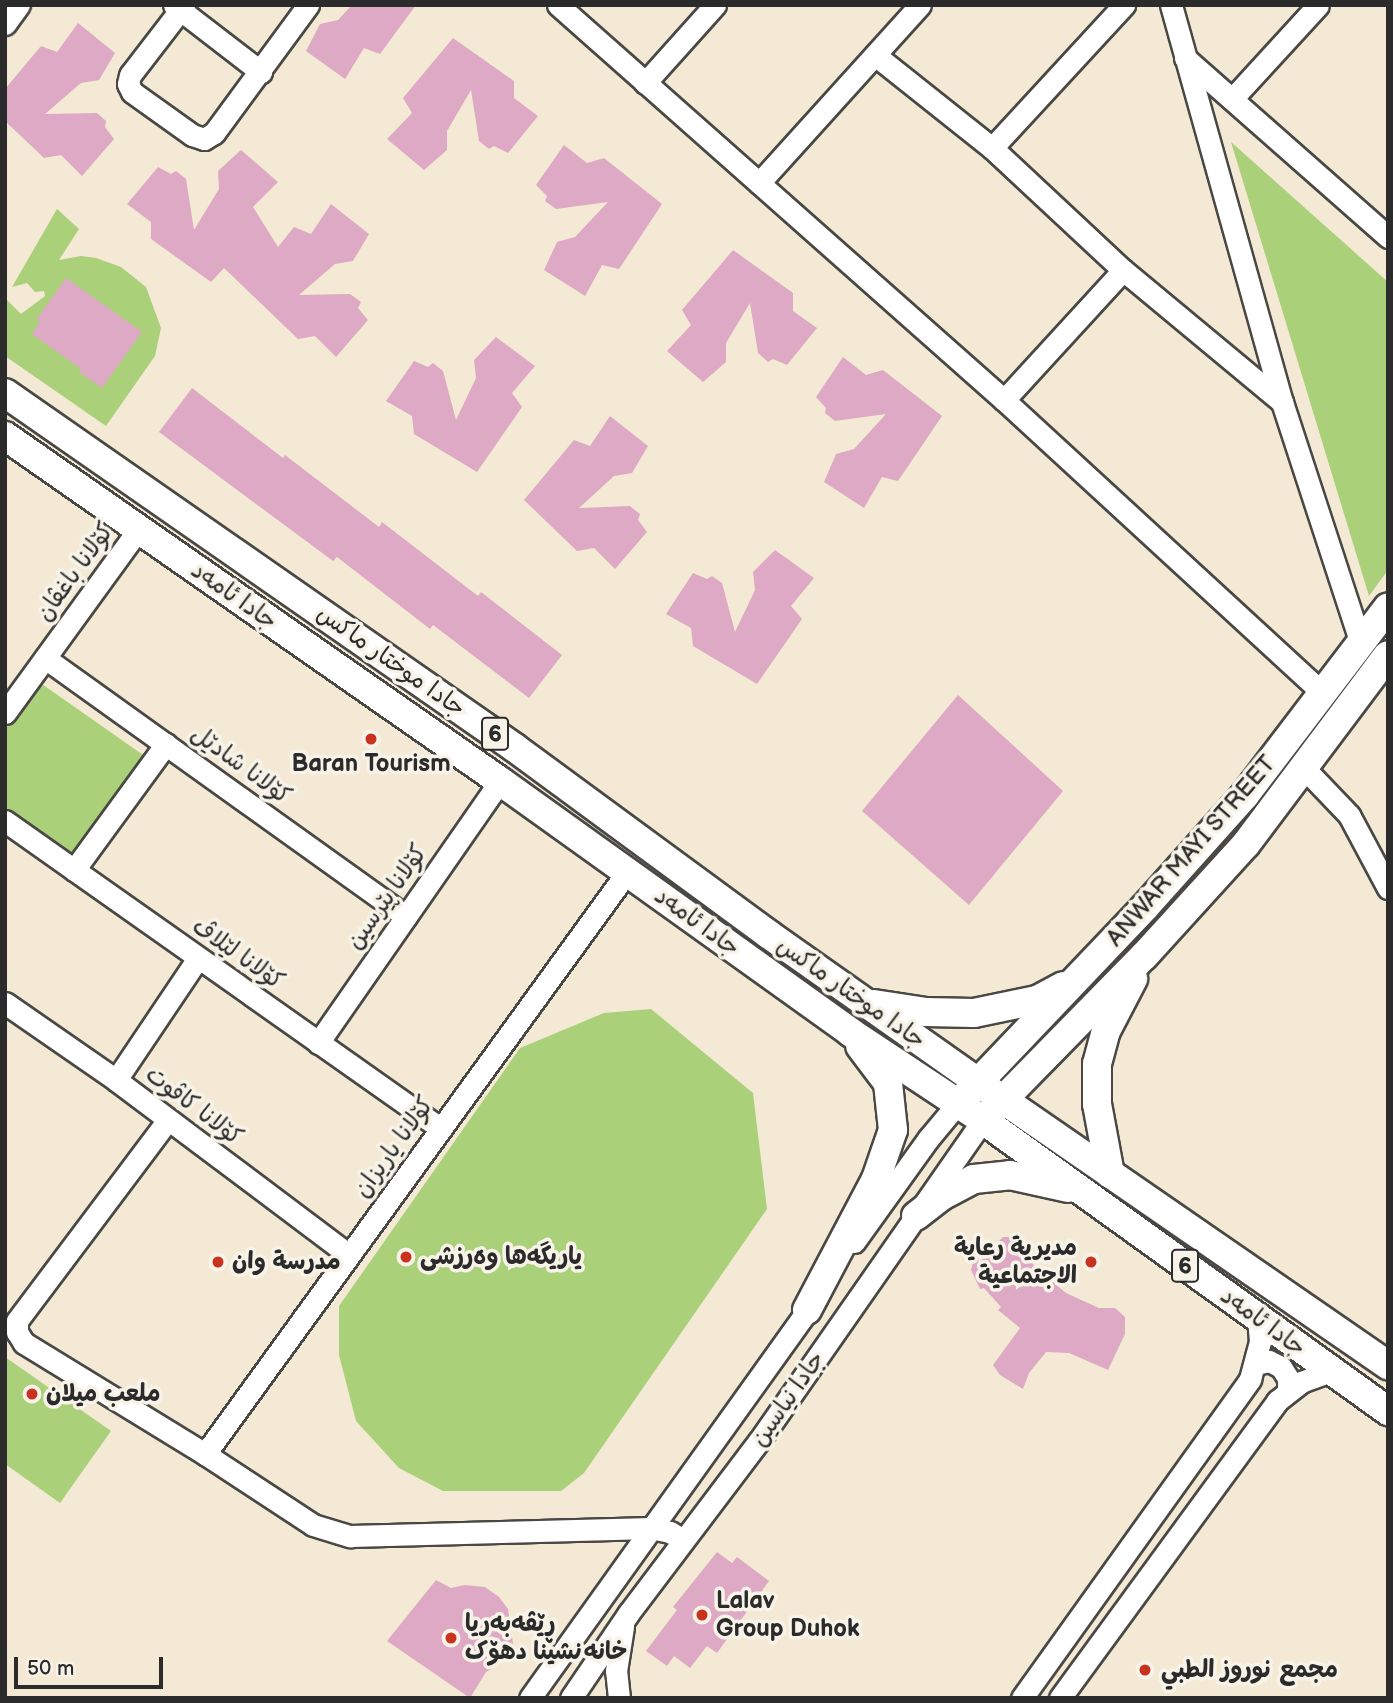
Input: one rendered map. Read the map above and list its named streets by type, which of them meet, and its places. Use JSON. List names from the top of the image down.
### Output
{
  "streets": {
    "main road": [
      "جادا ئامەد",
      "جادا موختار ماكس",
      "6",
      "ANWAR MAYI STREET",
      "جادا نیاسین"
    ],
    "street": [
      "کۆلانا باغڤان",
      "کۆلانا شادێل",
      "کۆلانا پێرسین",
      "کۆلانا لێلاڤ",
      "کۆلانا کاڤوت",
      "کۆلانا یاریزان"
    ]
  },
  "crossings": [
    ["کۆلانا باغڤان", "جادا ئامەد"],
    ["کۆلانا باغڤان", "کۆلانا شادێل"],
    ["جادا ئامەد", "جادا موختار ماكس"],
    ["جادا ئامەد", "ANWAR MAYI STREET"],
    ["جادا ئامەد", "کۆلانا پێرسین"],
    ["جادا ئامەد", "کۆلانا یاریزان"],
    ["جادا ئامەد", "جادا نیاسین"],
    ["جادا موختار ماكس", "ANWAR MAYI STREET"],
    ["کۆلانا شادێل", "کۆلانا پێرسین"],
    ["ANWAR MAYI STREET", "جادا نیاسین"],
    ["کۆلانا پێرسین", "کۆلانا لێلاڤ"],
    ["کۆلانا لێلاڤ", "کۆلانا یاریزان"],
    ["کۆلانا کاڤوت", "کۆلانا یاریزان"]
  ],
  "places": [
    "Baran Tourism",
    "ياريگەها وەرزشی",
    "مدرسة وان",
    "مديرية رعاية الاجتماعية",
    "ملعب ميلان",
    "Lalav Group Duhok",
    "ڕێڤه‌به‌ریا خانەنشينا دهۆک",
    "مجمع نوروز الطبي"
  ],
  "scale_bar": "50 m"
}
